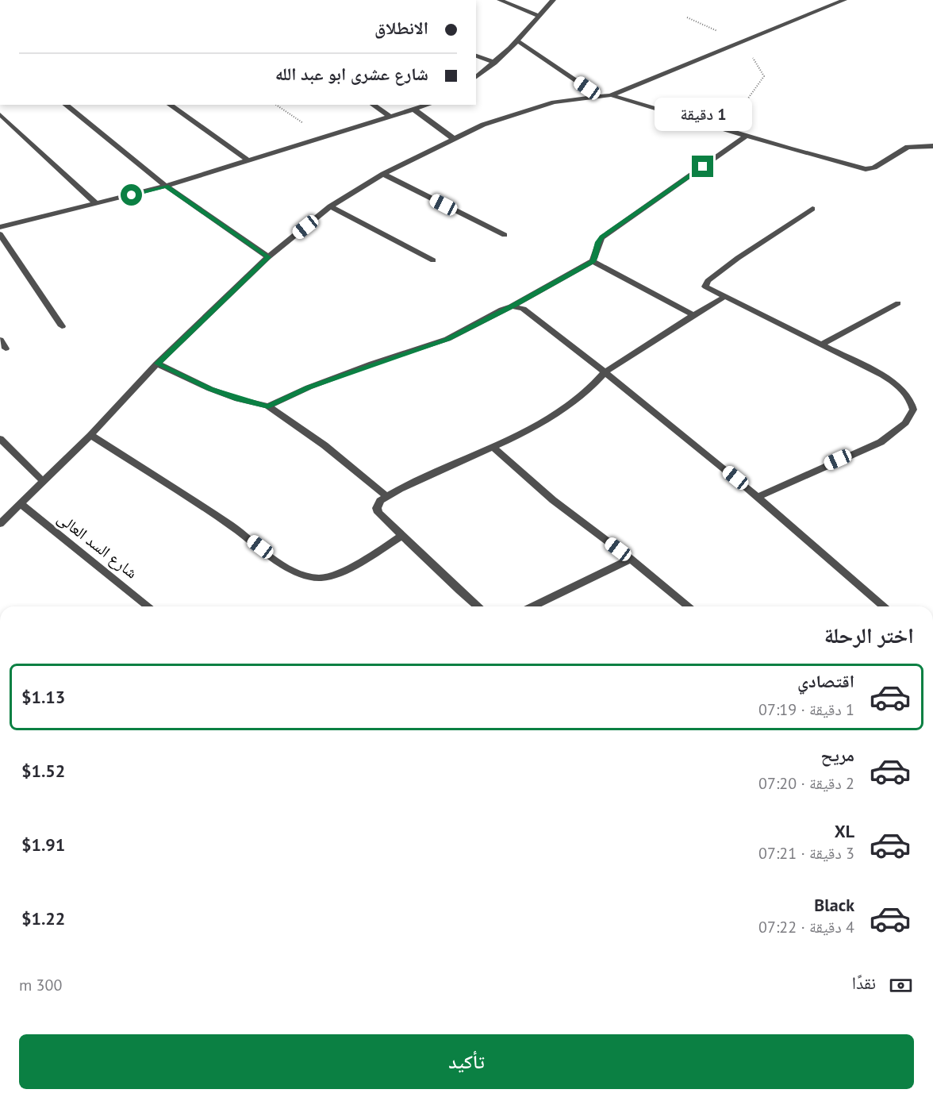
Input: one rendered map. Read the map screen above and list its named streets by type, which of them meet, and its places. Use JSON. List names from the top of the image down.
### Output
{
  "streets": {
    "street": ["شارع السد العالى"]
  },
  "page": {
    "banner": ["الانطلاق", "شارع عشرى ابو عبد الله"],
    "bubble": "1 دقيقة",
    "heading": "اختر الرحلة",
    "list": [
      {
        "name": "اقتصادي",
        "note": "1 دقيقة · 07:19",
        "value": "$1.13"
      },
      {
        "name": "مريح",
        "note": "2 دقيقة · 07:20",
        "value": "$1.52"
      },
      {
        "name": "XL",
        "note": "3 دقيقة · 07:21",
        "value": "$1.91"
      },
      {
        "name": "Black",
        "note": "4 دقيقة · 07:22",
        "value": "$1.22"
      }
    ],
    "pay": ["نقدًا", "300 m"],
    "buttons": "تأكيد"
  }
}
